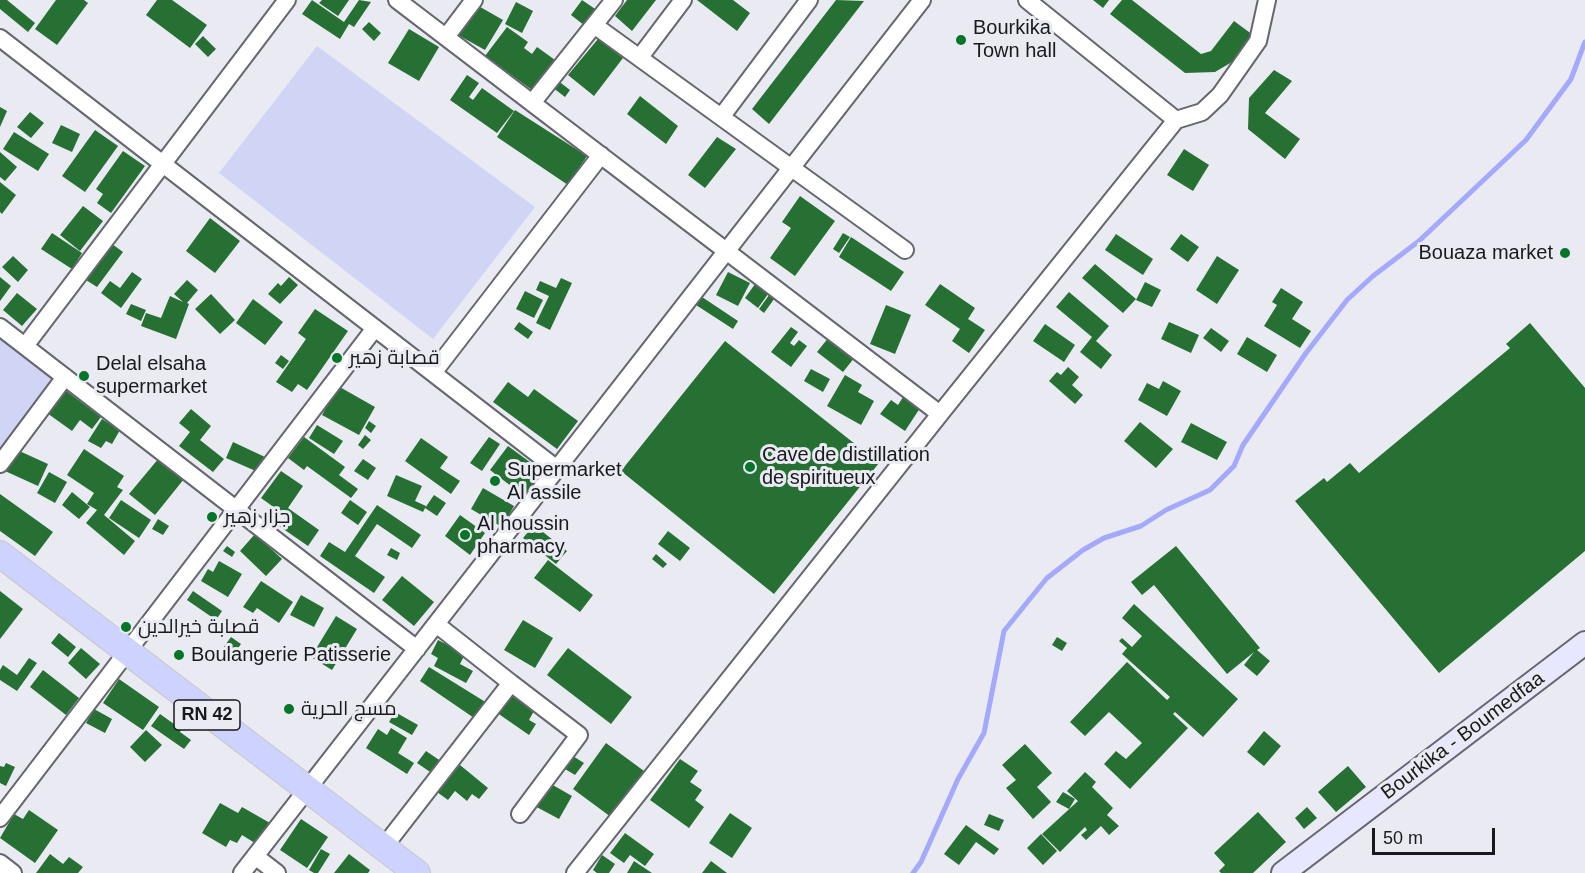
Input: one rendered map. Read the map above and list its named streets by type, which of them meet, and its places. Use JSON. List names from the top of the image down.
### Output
{
  "streets": {
    "main road": ["RN 42", "Bourkika - Boumedfaa"]
  },
  "places": [
    "Bourkika Town hall",
    "Bouaza market",
    "قصابة زهير",
    "Delal elsaha supermarket",
    "Cave de distillation de spiritueux",
    "Supermarket Al assile",
    "جزار زهير",
    "Al houssin pharmacy",
    "قصابة خيرالدين",
    "Boulangerie Patisserie",
    "مسج الحرية"
  ],
  "scale_bar": "50 m"
}
